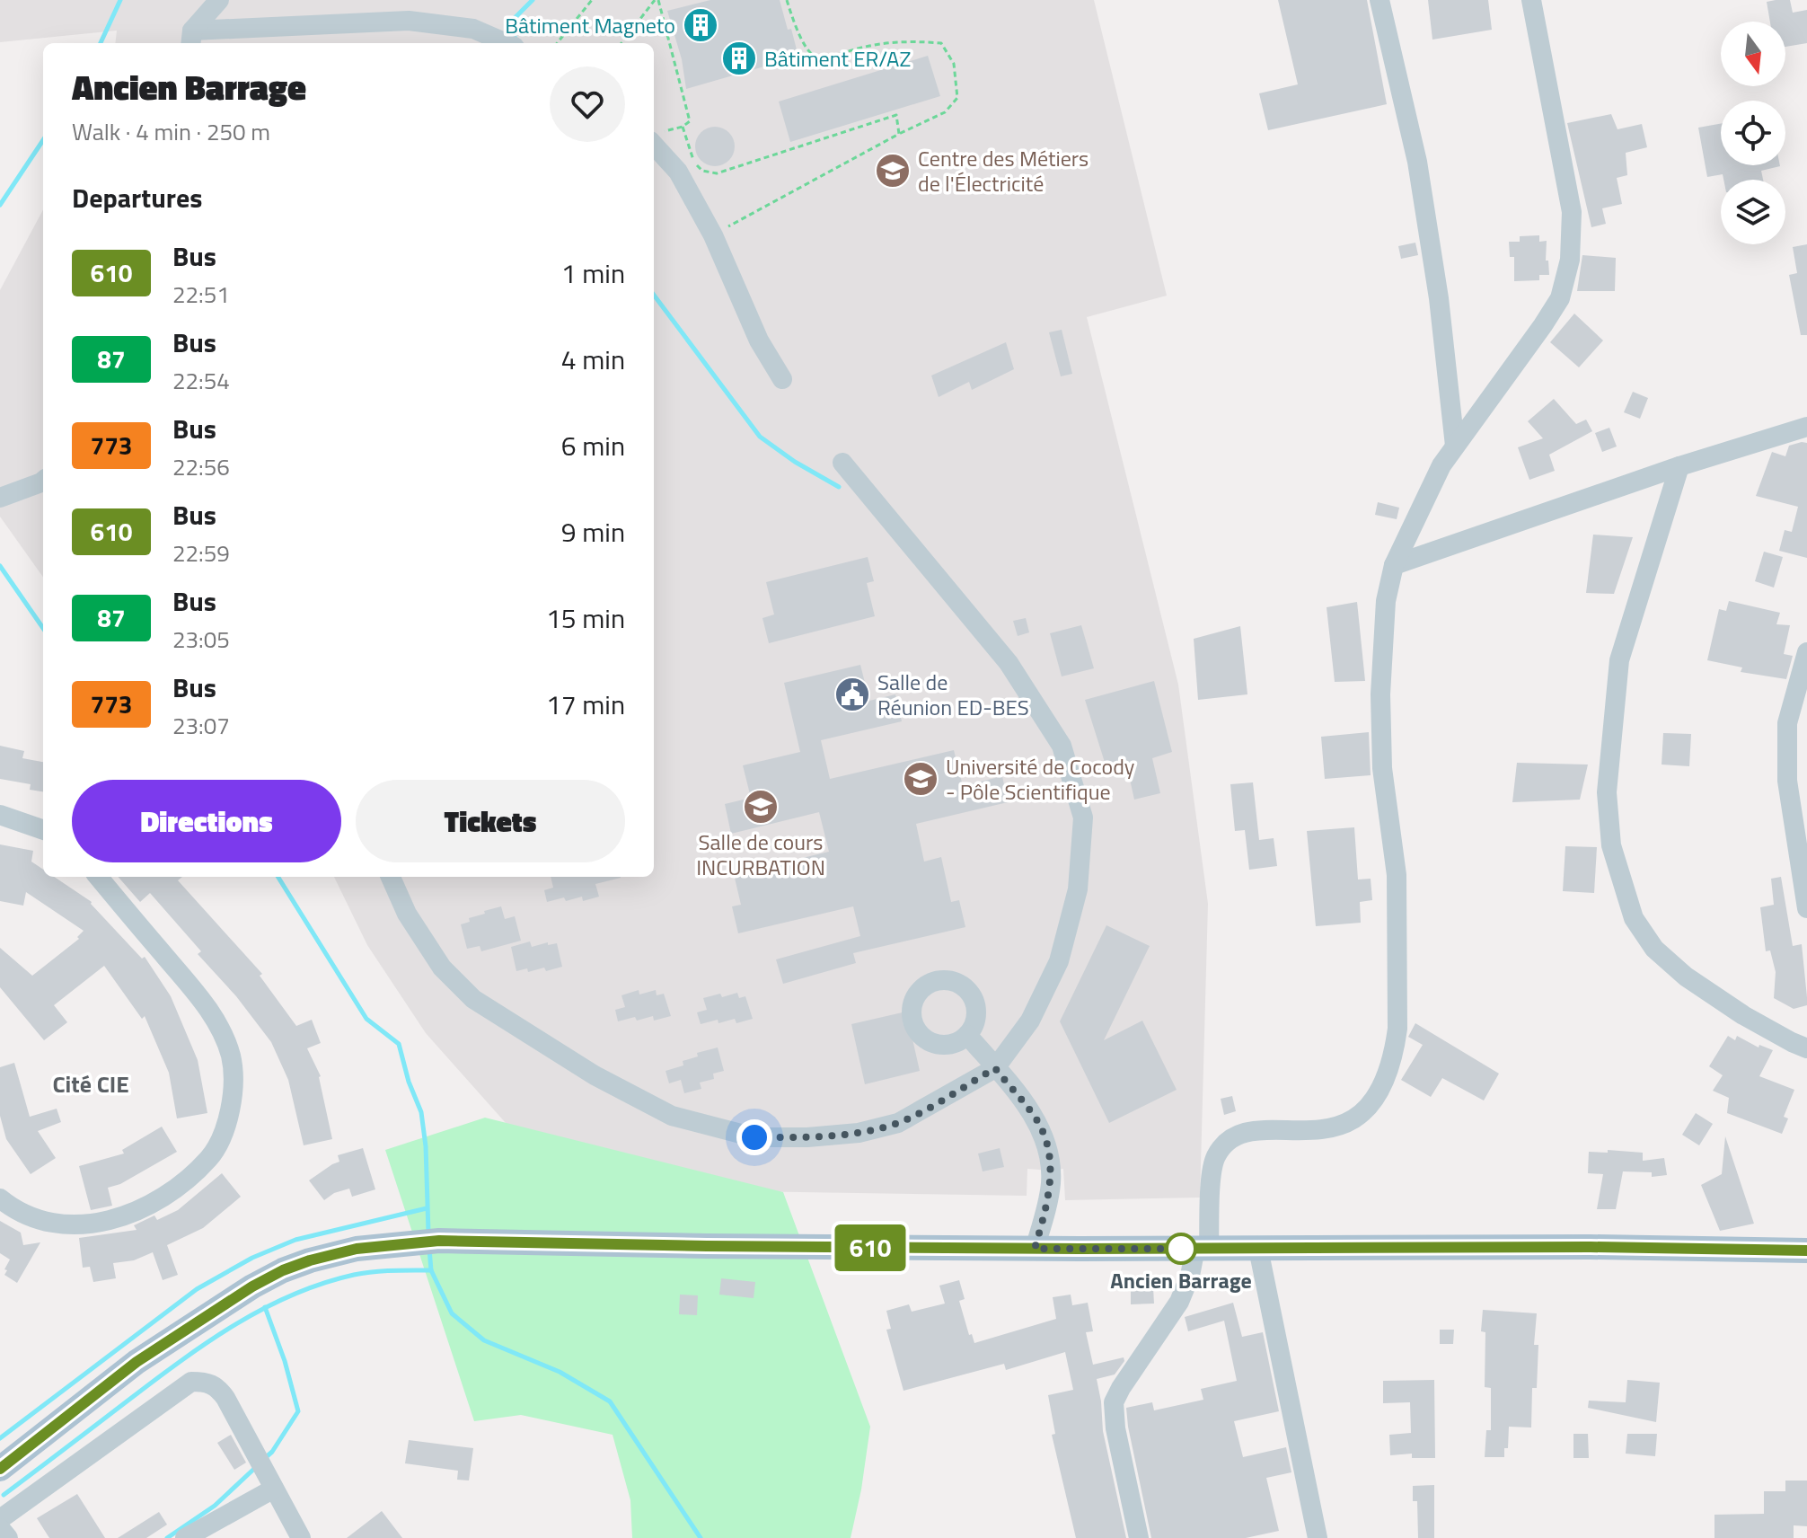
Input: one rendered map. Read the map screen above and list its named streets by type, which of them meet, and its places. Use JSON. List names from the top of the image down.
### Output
{
  "districts": ["Cité CIE"],
  "places": {
    "building": ["Bâtiment Magneto", "Bâtiment ER/AZ"],
    "school or university": ["Centre des Métiers de l'Électricité", "Université de Cocody - Pôle Scientifique", "Salle de cours INCURBATION"],
    "public building": ["Salle de Réunion ED-BES"],
    "other": ["Ancien Barrage"]
  },
  "lines": ["bus line 610"],
  "north": "bottom",
  "page": {
    "on_map": "610",
    "heading": [
      ["Ancien Barrage", "Walk · 4 min · 250 m"],
      "Departures"
    ],
    "list": [
      {
        "mark": "610",
        "name": "Bus",
        "note": "22:51",
        "value": "1 min"
      },
      {
        "mark": "87",
        "name": "Bus",
        "note": "22:54",
        "value": "4 min"
      },
      {
        "mark": "773",
        "name": "Bus",
        "note": "22:56",
        "value": "6 min"
      },
      {
        "mark": "610",
        "name": "Bus",
        "note": "22:59",
        "value": "9 min"
      },
      {
        "mark": "87",
        "name": "Bus",
        "note": "23:05",
        "value": "15 min"
      },
      {
        "mark": "773",
        "name": "Bus",
        "note": "23:07",
        "value": "17 min"
      }
    ],
    "buttons": ["Directions", "Tickets"]
  }
}
